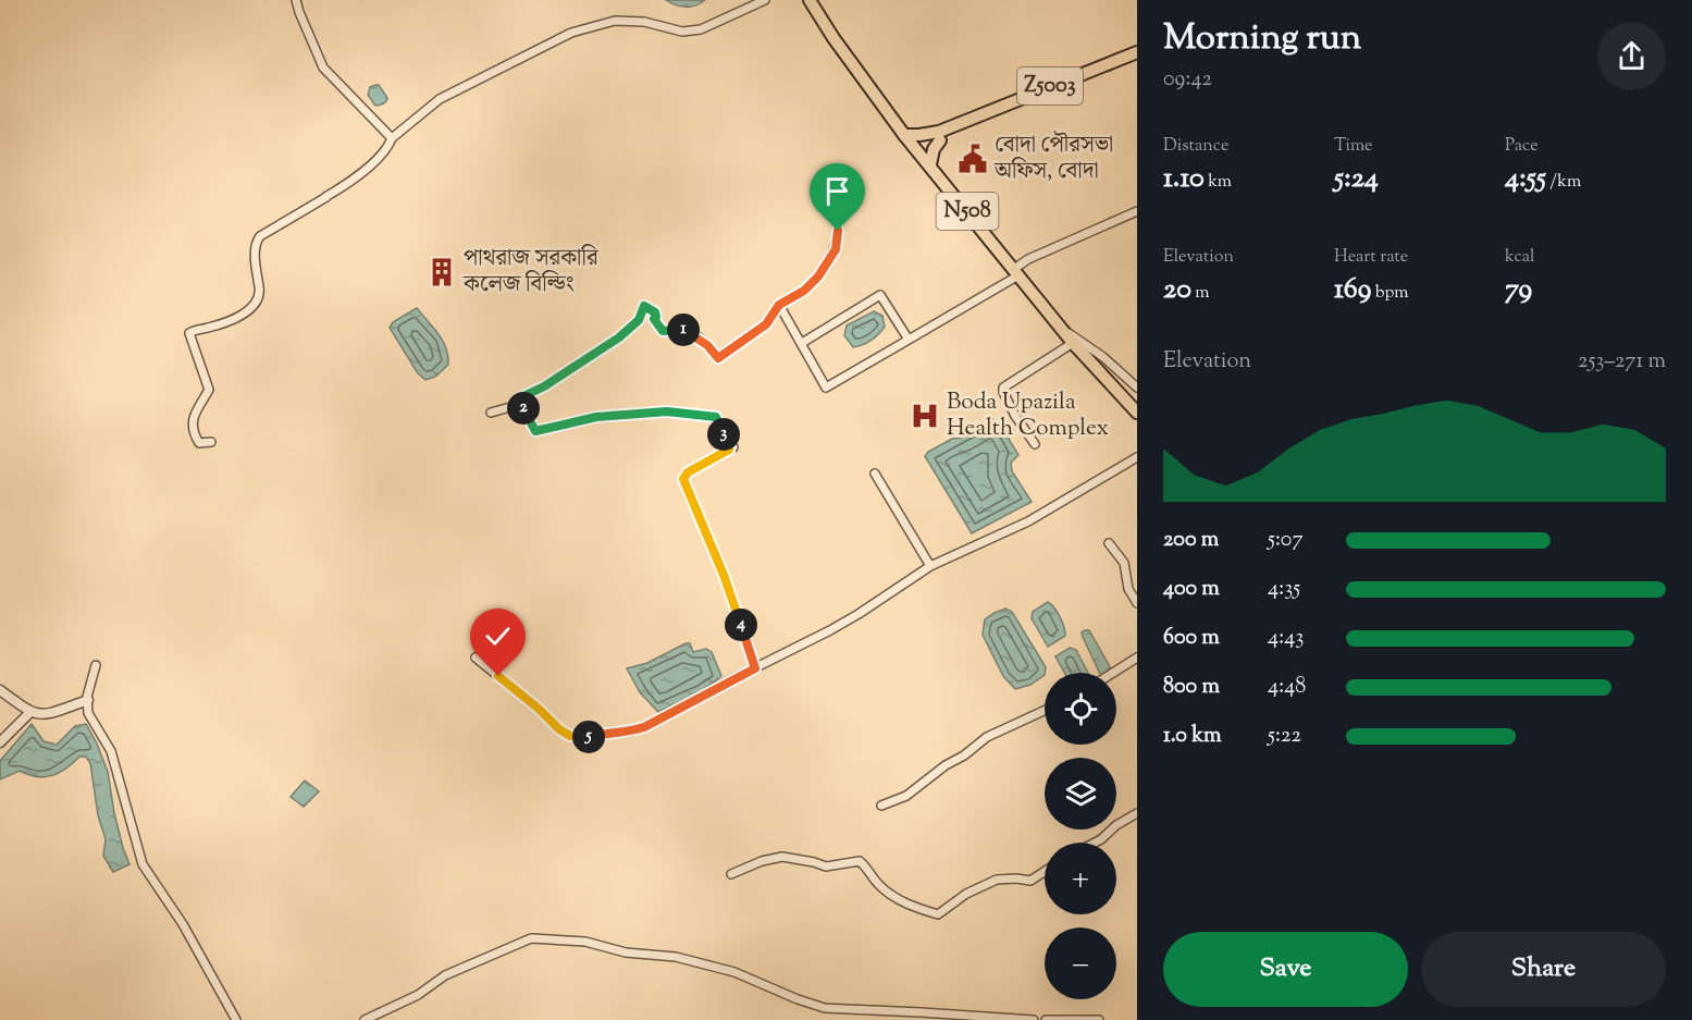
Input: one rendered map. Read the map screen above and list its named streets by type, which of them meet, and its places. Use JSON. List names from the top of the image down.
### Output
{
  "streets": {
    "main road": ["Z5003", "N508"]
  },
  "crossings": [
    ["Z5003", "N508"]
  ],
  "places": {
    "public building": ["বোদা পৌরসভা অফিস, বোদা"],
    "building": ["পাথরাজ সরকারি কলেজ বিল্ডিং"],
    "hospital": ["Boda Upazila Health Complex"]
  },
  "page": {
    "heading": ["Morning run", "09:42"],
    "stats": [
      ["Distance", "1.10 km"],
      ["Time", "5:24"],
      ["Pace", "4:55 /km"],
      ["Elevation", "20 m"],
      ["Heart rate", "169 bpm"],
      ["kcal", "79"]
    ],
    "pins": [
      "1",
      "2",
      "3",
      "4",
      "5"
    ],
    "chart": ["Elevation", "253–271 m"],
    "list": [
      {
        "name": "200 m",
        "note": "5:07"
      },
      {
        "name": "400 m",
        "note": "4:35"
      },
      {
        "name": "600 m",
        "note": "4:43"
      },
      {
        "name": "800 m",
        "note": "4:48"
      },
      {
        "name": "1.0 km",
        "note": "5:22"
      }
    ],
    "map_buttons": ["+", "−"],
    "buttons": ["Save", "Share"]
  }
}
